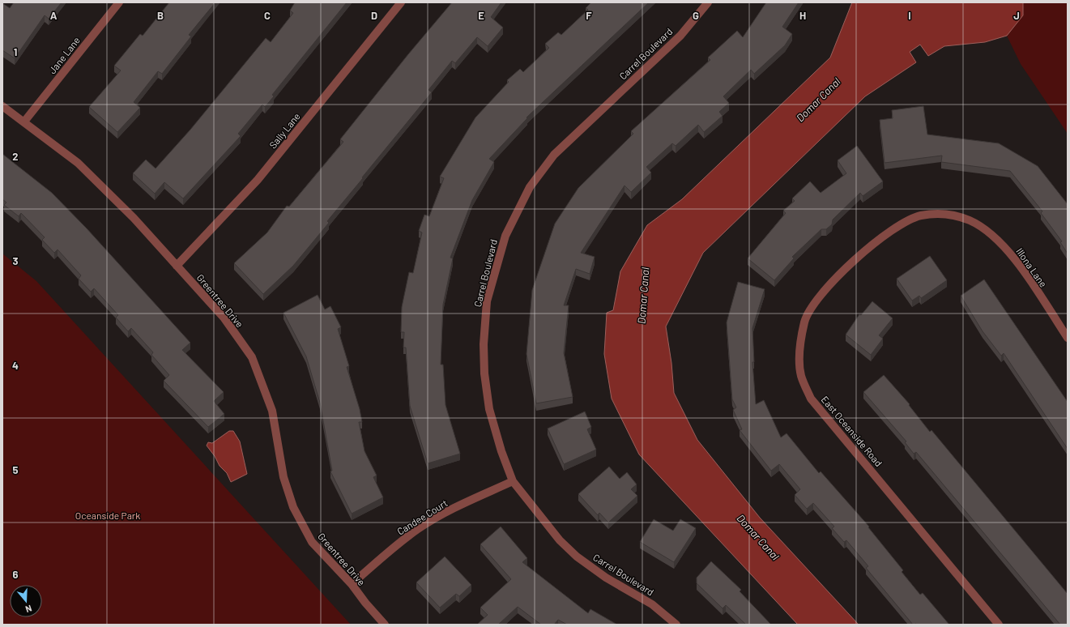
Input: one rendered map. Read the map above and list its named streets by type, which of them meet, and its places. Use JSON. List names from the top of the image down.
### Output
{
  "streets": {
    "street": [
      "Carrel Boulevard",
      "Jane Lane",
      "Sally Lane",
      "Illona Lane",
      "Greentree Drive",
      "East Oceanside Road",
      "Candee Court"
    ]
  },
  "crossings": [
    ["Carrel Boulevard", "Candee Court"],
    ["Jane Lane", "Greentree Drive"],
    ["Sally Lane", "Greentree Drive"],
    ["Illona Lane", "East Oceanside Road"],
    ["Greentree Drive", "Candee Court"]
  ],
  "water": ["Domar Canal"],
  "parks": ["Oceanside Park"],
  "north": "bottom",
  "grid": {
    "columns": [
      "A",
      "B",
      "C",
      "D",
      "E",
      "F",
      "G",
      "H",
      "I",
      "J"
    ],
    "rows": [
      "1",
      "2",
      "3",
      "4",
      "5",
      "6"
    ]
  }
}
